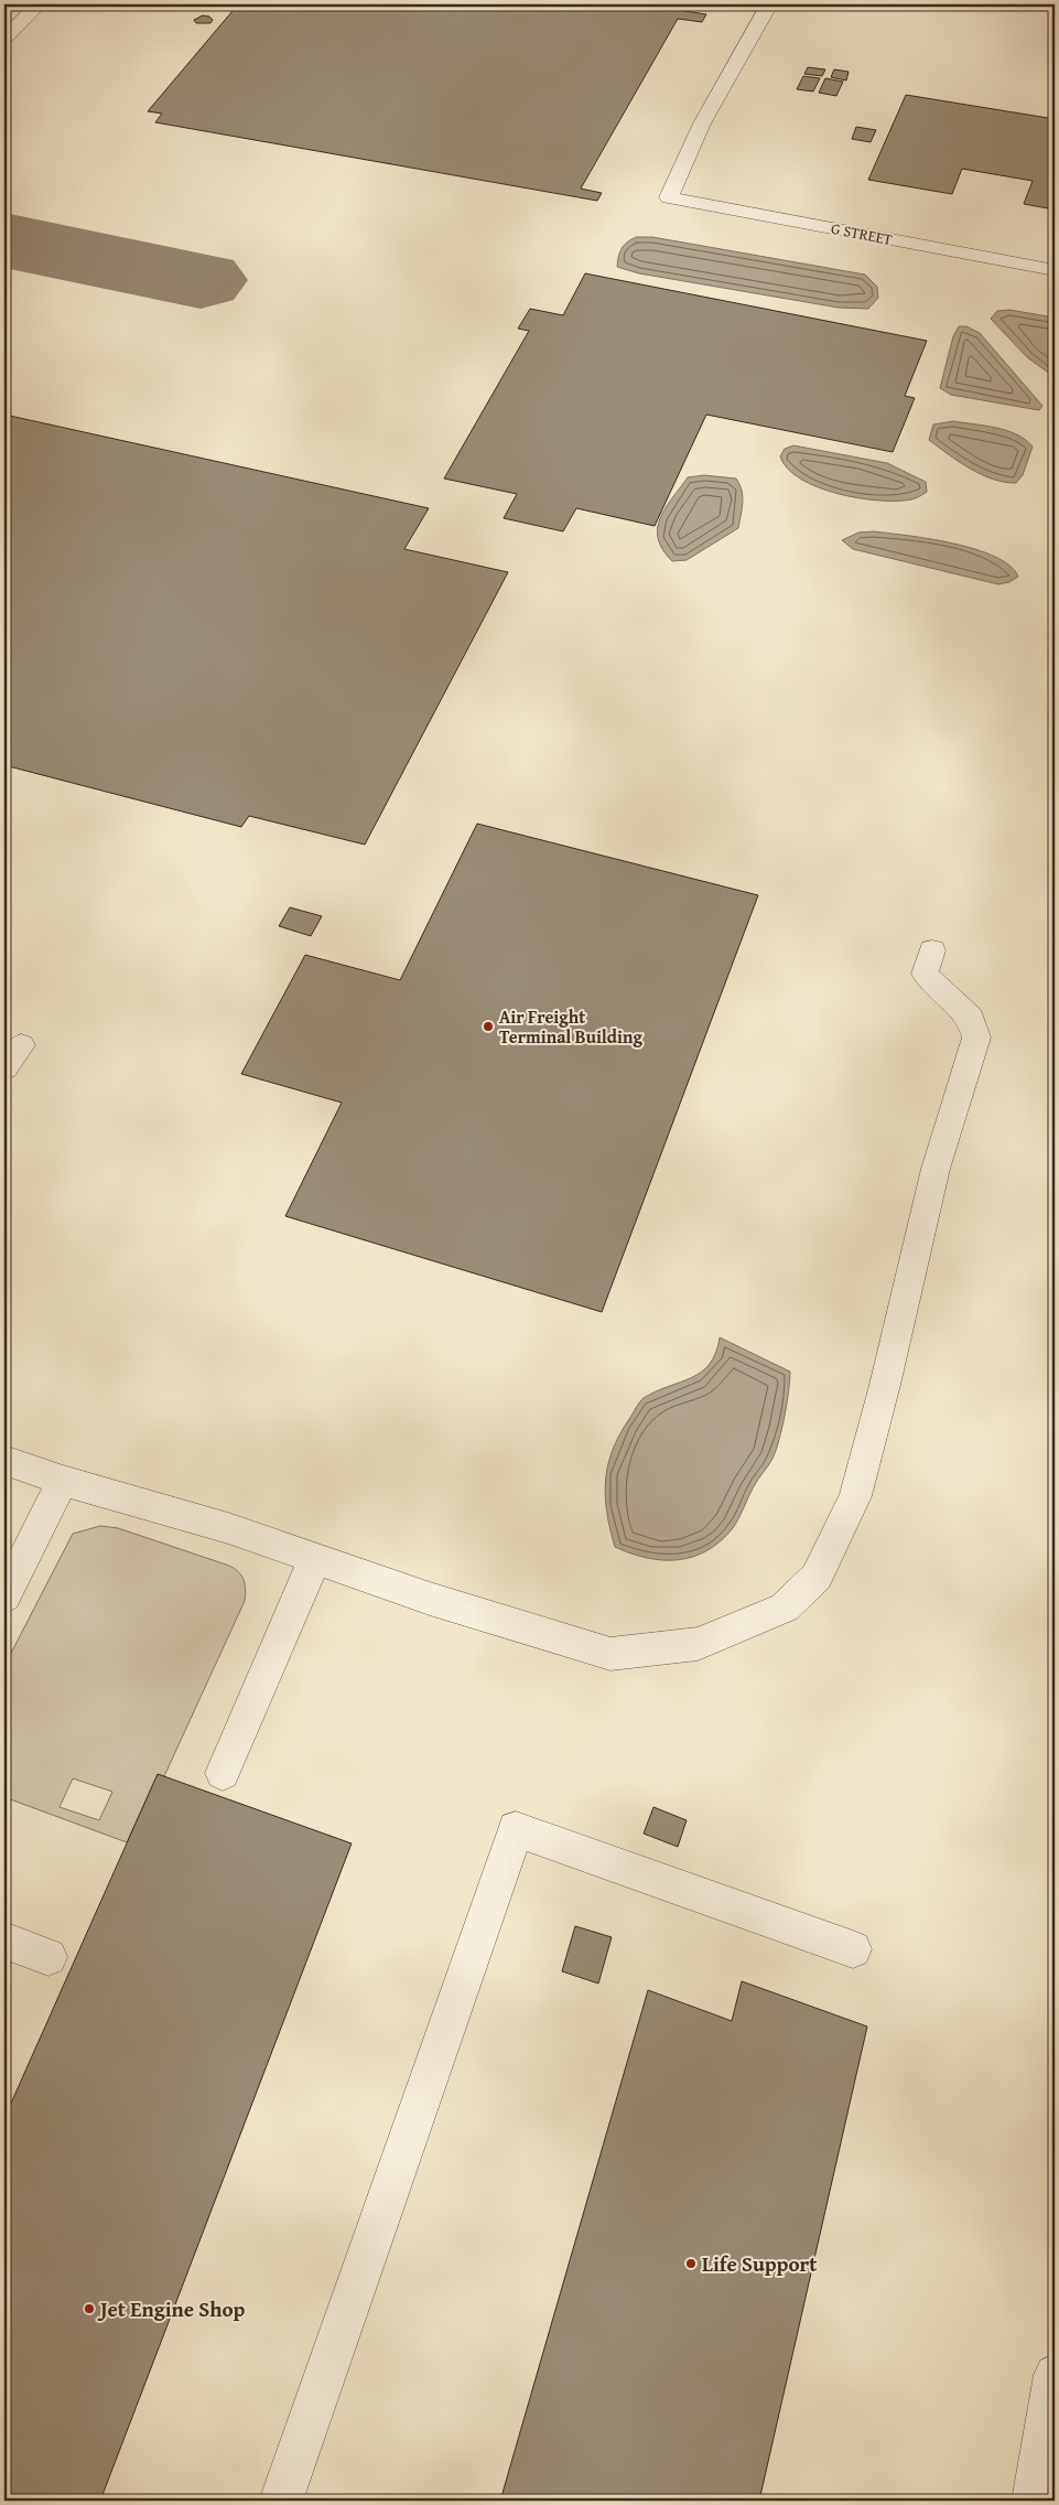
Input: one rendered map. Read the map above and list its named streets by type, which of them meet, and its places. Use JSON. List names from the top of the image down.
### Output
{
  "streets": {
    "street": ["G STREET"]
  },
  "places": ["Air Freight Terminal Building", "Life Support", "Jet Engine Shop"]
}
